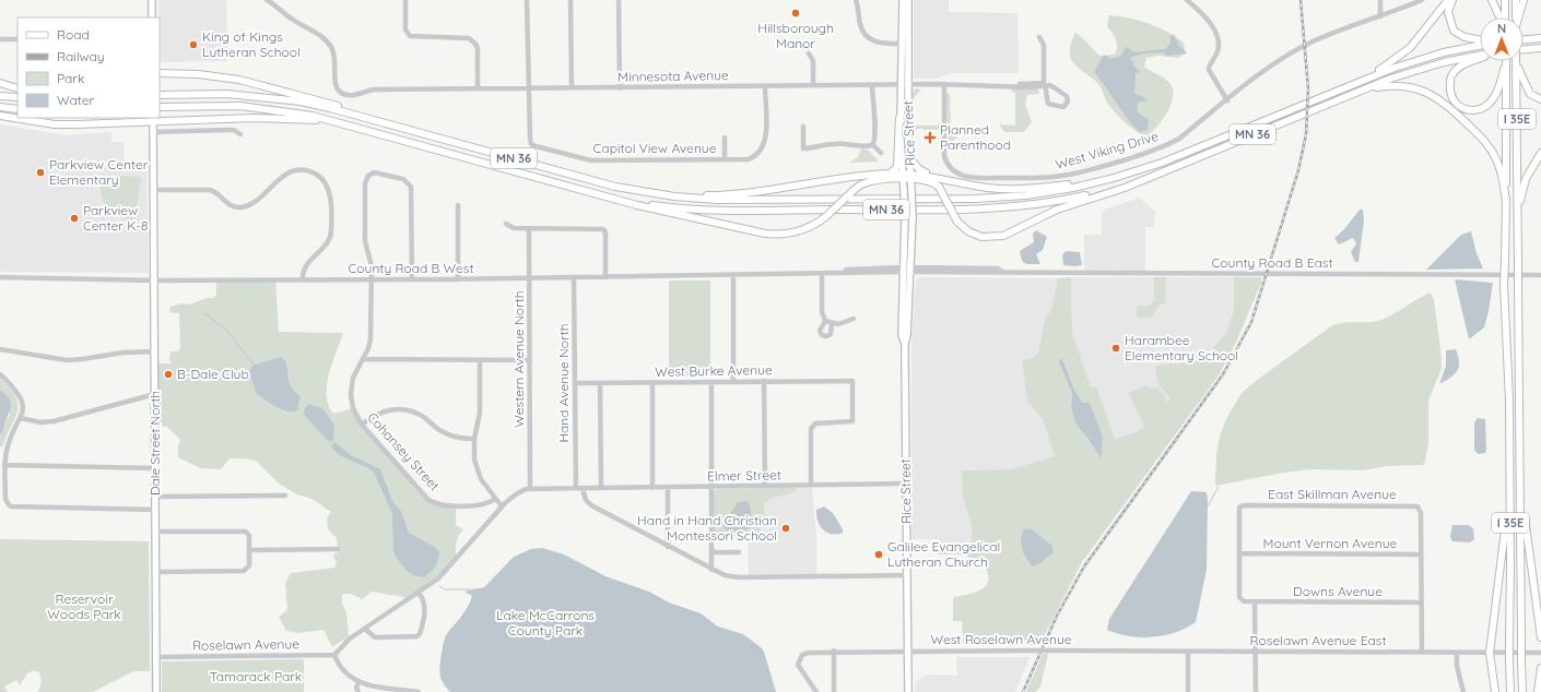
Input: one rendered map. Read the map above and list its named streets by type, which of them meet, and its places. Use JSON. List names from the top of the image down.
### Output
{
  "streets": {
    "highway": ["I 35E", "MN 36"],
    "main road": ["Rice Street", "Dale Street North"],
    "street": [
      "Minnesota Avenue",
      "Capitol View Avenue",
      "West Viking Drive",
      "County Road B East",
      "County Road B West",
      "Western Avenue North",
      "West Burke Avenue",
      "Hand Avenue North",
      "Cohansey Street",
      "Elmer Street",
      "East Skillman Avenue",
      "Mount Vernon Avenue",
      "Downs Avenue",
      "West Roselawn Avenue",
      "Roselawn Avenue East",
      "Roselawn Avenue"
    ]
  },
  "crossings": [
    ["Minnesota Avenue", "Rice Street"],
    ["Minnesota Avenue", "Capitol View Avenue"],
    ["Minnesota Avenue", "West Viking Drive"],
    ["Rice Street", "County Road B East"],
    ["Rice Street", "County Road B West"],
    ["Rice Street", "Elmer Street"],
    ["Rice Street", "West Roselawn Avenue"],
    ["County Road B East", "County Road B West"],
    ["County Road B West", "Western Avenue North"],
    ["County Road B West", "Hand Avenue North"],
    ["County Road B West", "Dale Street North"],
    ["County Road B West", "Cohansey Street"],
    ["Western Avenue North", "Elmer Street"],
    ["West Burke Avenue", "Hand Avenue North"],
    ["West Burke Avenue", "Elmer Street"],
    ["Hand Avenue North", "Elmer Street"],
    ["Dale Street North", "Roselawn Avenue"],
    ["East Skillman Avenue", "Mount Vernon Avenue"],
    ["West Roselawn Avenue", "Roselawn Avenue East"]
  ],
  "parks": ["Reservoir Woods Park", "Lake McCarrons County Park", "Tamarack Park"],
  "places": {
    "other": [
      "Hillsborough Manor",
      "King of Kings Lutheran School",
      "Parkview Center Elementary",
      "Parkview Center K-8",
      "Harambee Elementary School",
      "B-Dale Club",
      "Hand in Hand Christian Montessori School",
      "Galilee Evangelical Lutheran Church"
    ],
    "health": ["Planned Parenthood"]
  },
  "legend": [
    "Road",
    "Railway",
    "Park",
    "Water"
  ],
  "north": "top"
}
